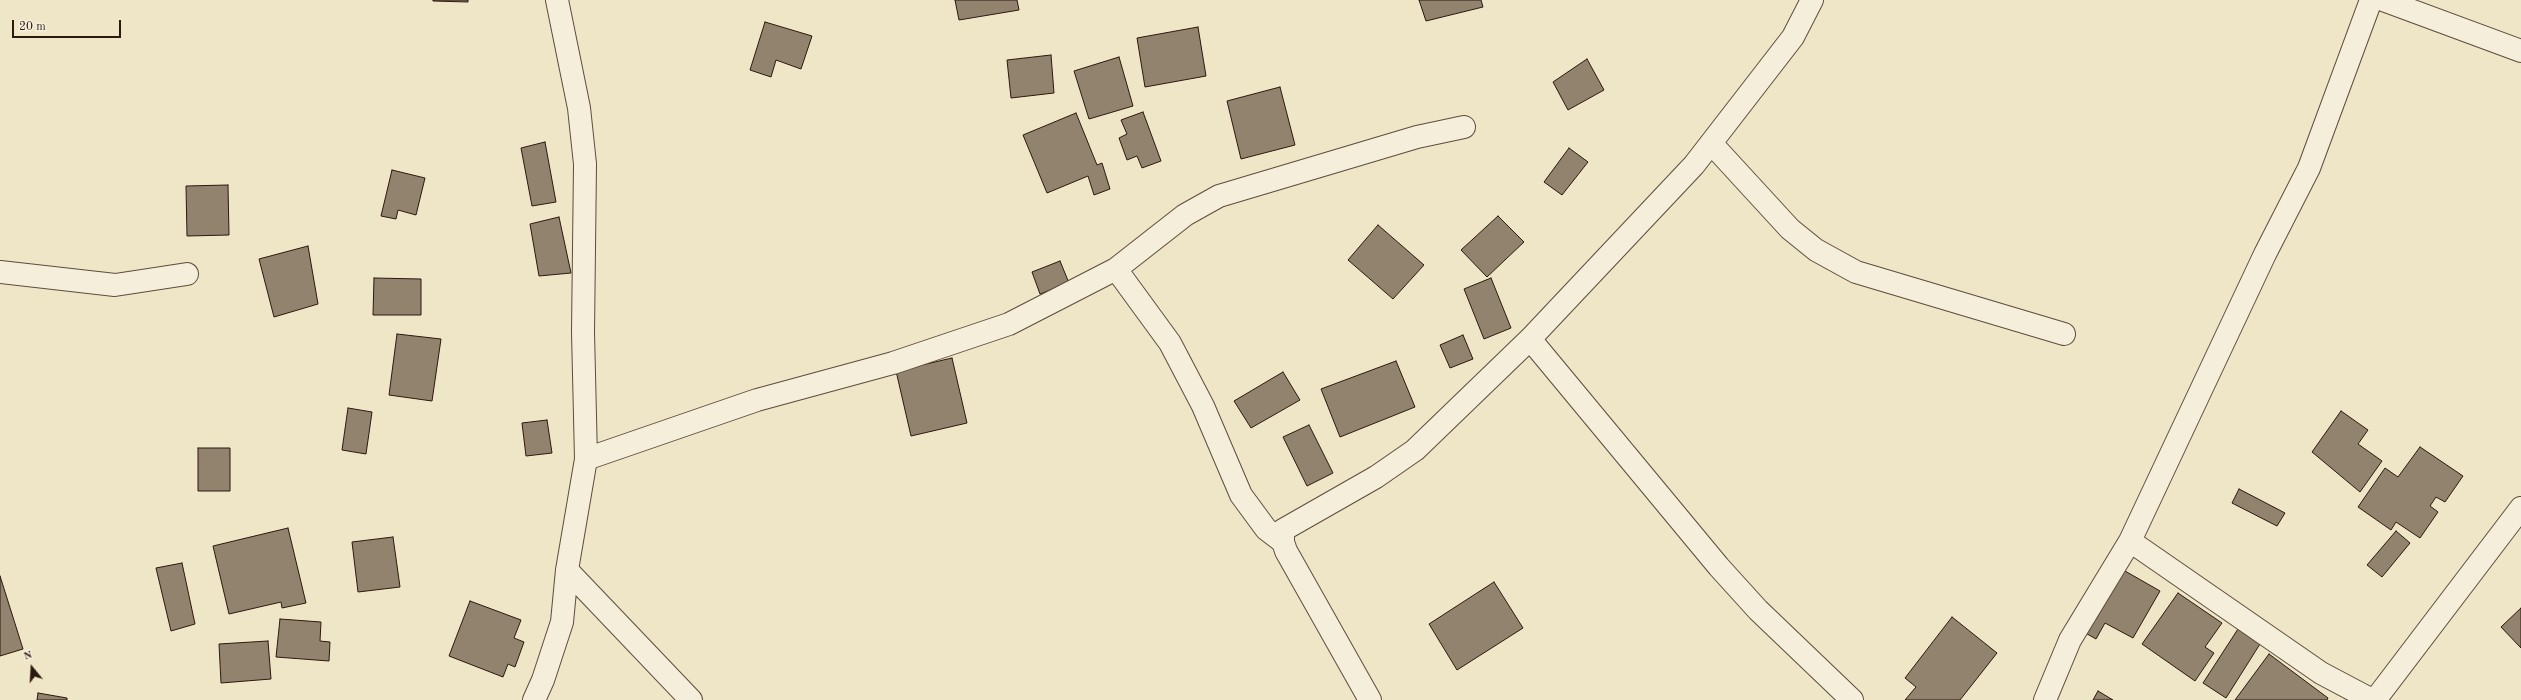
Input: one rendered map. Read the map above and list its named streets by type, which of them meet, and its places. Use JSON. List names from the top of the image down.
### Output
{
  "scale_bar": "20 m",
  "north": "top"
}
